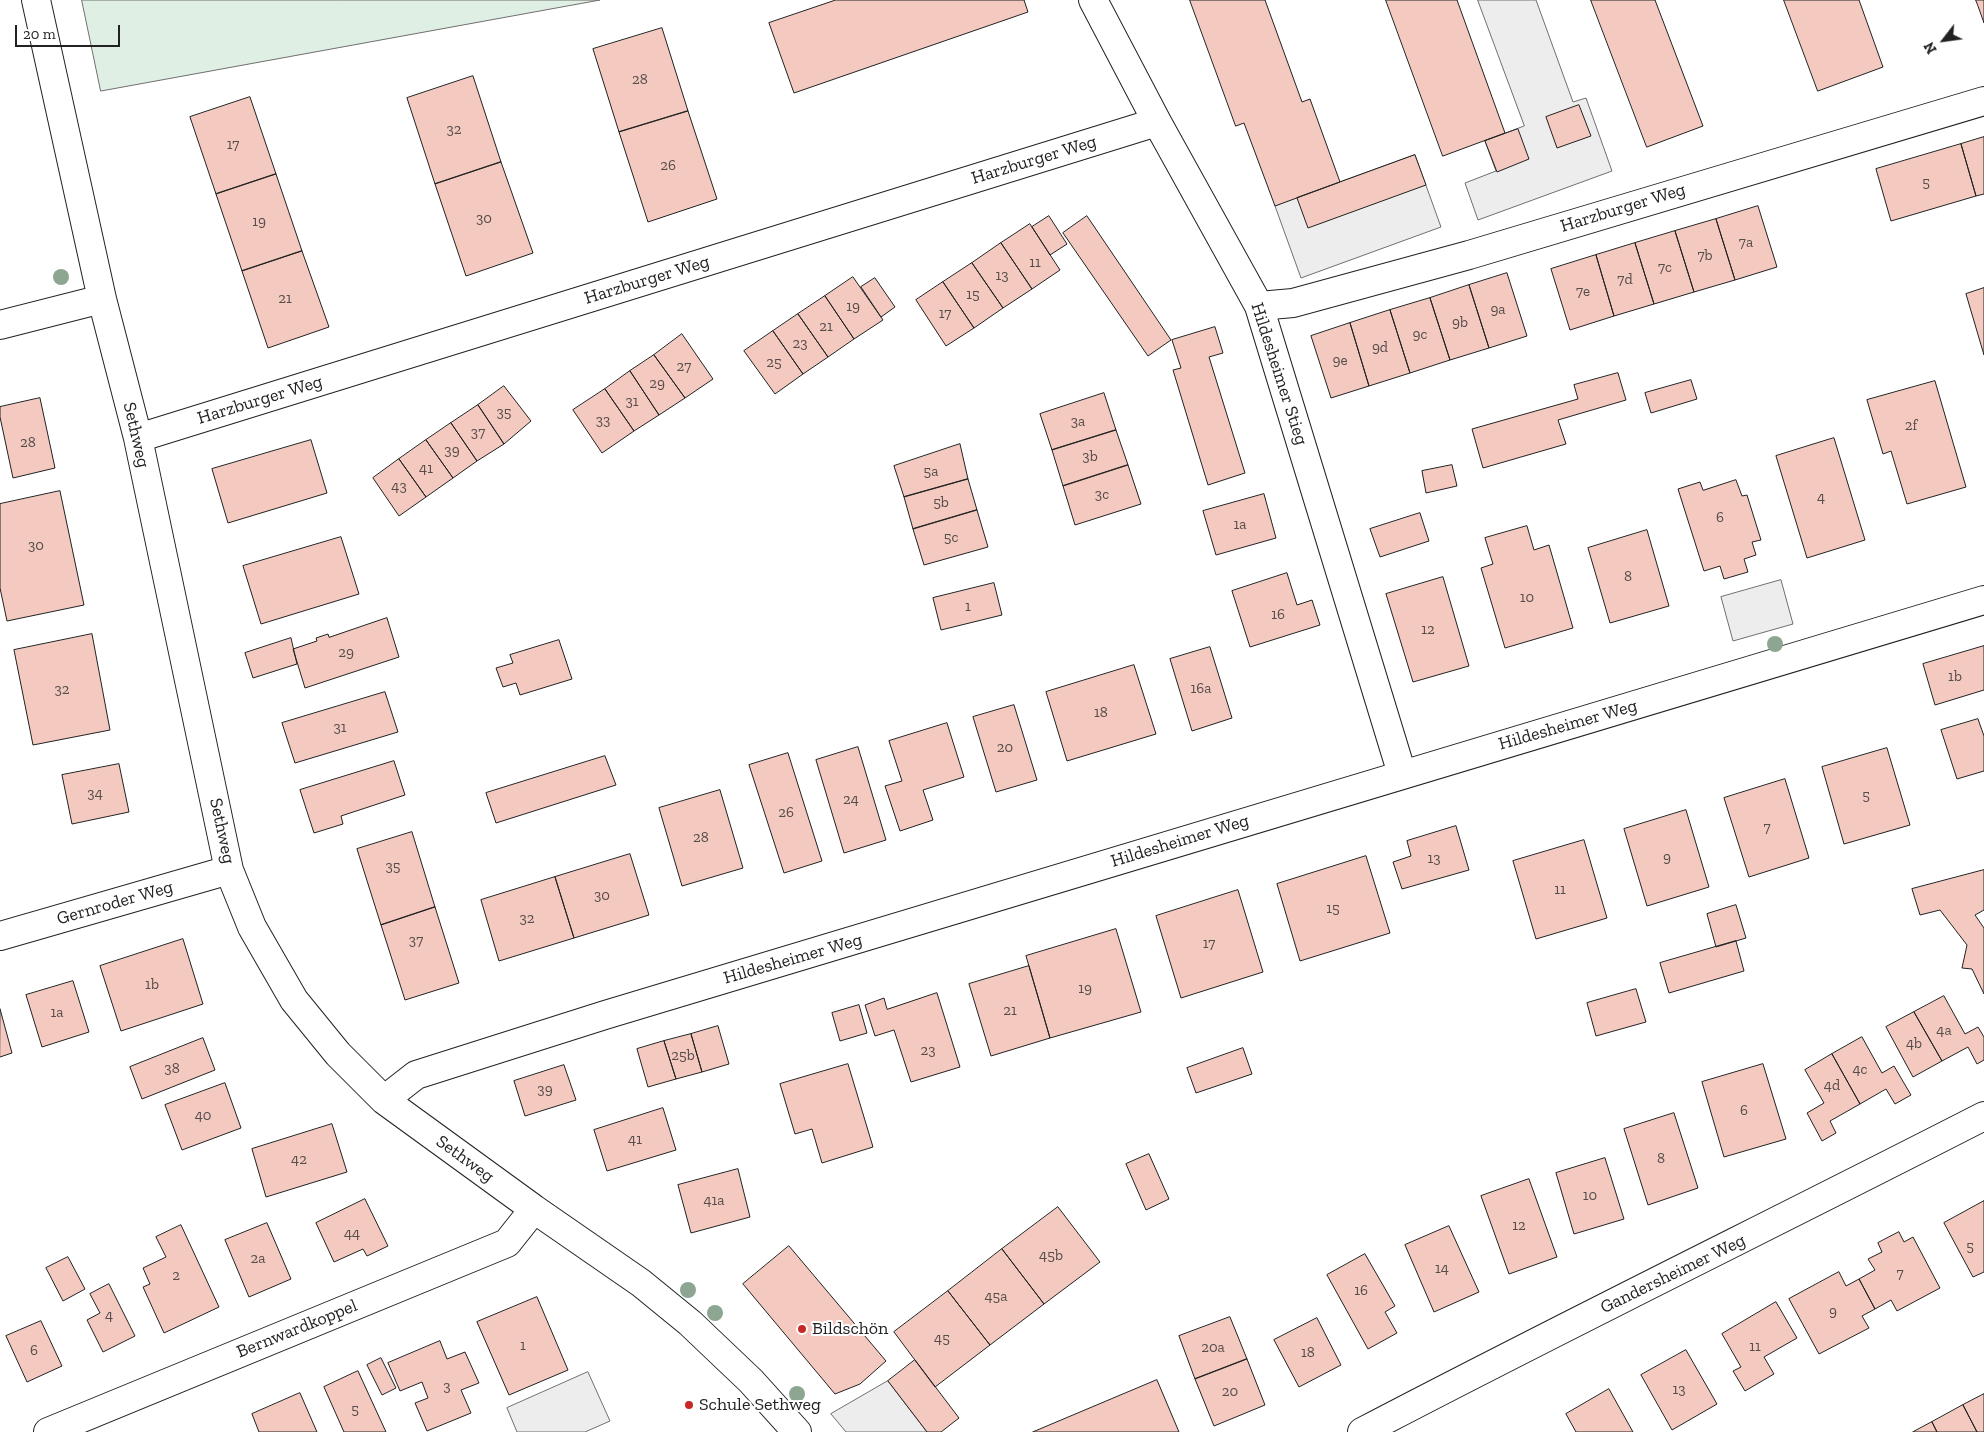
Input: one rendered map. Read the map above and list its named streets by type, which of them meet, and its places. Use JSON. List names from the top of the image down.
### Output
{
  "streets": {
    "street": [
      "Harzburger Weg",
      "Hildesheimer Stieg",
      "Sethweg",
      "Hildesheimer Weg",
      "Gernroder Weg",
      "Gandersheimer Weg",
      "Bernwardkoppel"
    ]
  },
  "crossings": [
    ["Harzburger Weg", "Hildesheimer Stieg"],
    ["Harzburger Weg", "Sethweg"],
    ["Hildesheimer Stieg", "Hildesheimer Weg"],
    ["Sethweg", "Hildesheimer Weg"],
    ["Sethweg", "Gernroder Weg"],
    ["Sethweg", "Bernwardkoppel"]
  ],
  "places": ["Bildschön", "Schule Sethweg"],
  "house_numbers": [
    "28",
    "32",
    "17",
    "26",
    "5",
    "30",
    "19",
    "7a",
    "7b",
    "11",
    "7c",
    "13",
    "7d",
    "7e",
    "15",
    "21",
    "19",
    "9a",
    "17",
    "9b",
    "21",
    "9c",
    "23",
    "9d",
    "9e",
    "25",
    "27",
    "29",
    "31",
    "35",
    "33",
    "3a",
    "2f",
    "37",
    "28",
    "39",
    "3b",
    "41",
    "5a",
    "43",
    "3c",
    "4",
    "5b",
    "6",
    "1a",
    "5c",
    "30",
    "8",
    "10",
    "1",
    "16",
    "12",
    "29",
    "1b",
    "16a",
    "32",
    "18",
    "31",
    "20",
    "34",
    "5",
    "24",
    "26",
    "7",
    "28",
    "9",
    "13",
    "35",
    "11",
    "30",
    "15",
    "32",
    "37",
    "17",
    "1b",
    "19",
    "21",
    "1a",
    "4a",
    "4b",
    "23",
    "25b",
    "38",
    "4c",
    "4d",
    "39",
    "6",
    "40",
    "41",
    "8",
    "42",
    "10",
    "41a",
    "12",
    "44",
    "5",
    "45b",
    "2a",
    "14",
    "7",
    "2",
    "16",
    "45a",
    "9",
    "4",
    "45",
    "1",
    "11",
    "20a",
    "6",
    "18",
    "3",
    "13",
    "20",
    "5"
  ],
  "scale_bar": "20 m",
  "north": "bottom left"
}
